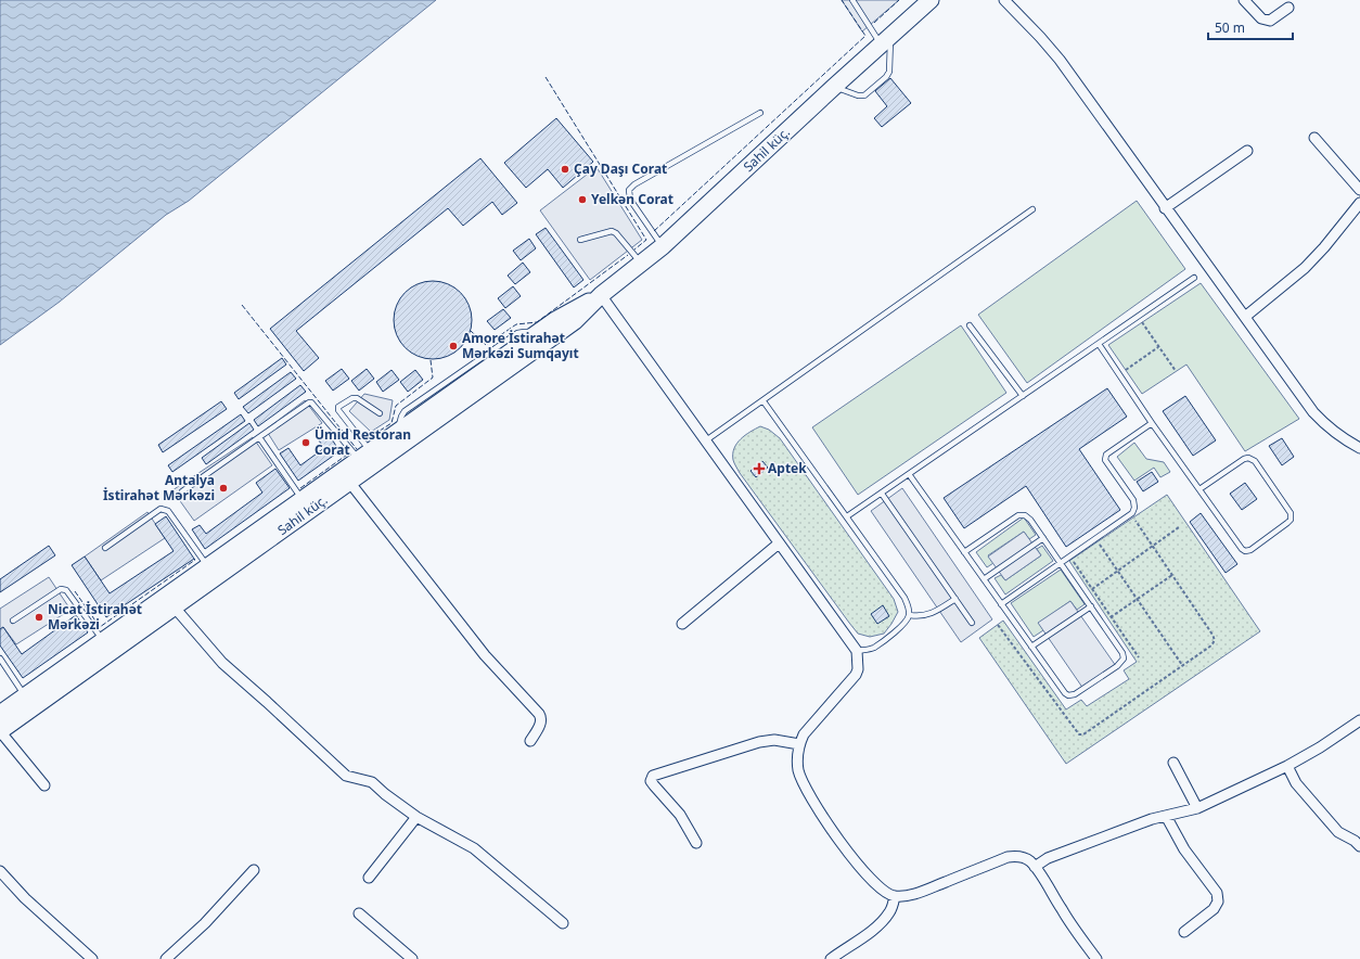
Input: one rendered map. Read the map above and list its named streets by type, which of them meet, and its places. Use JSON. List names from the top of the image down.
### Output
{
  "streets": {
    "main road": ["Sahil küç."]
  },
  "places": {
    "other": [
      "Çay Daşı Corat",
      "Yelkən Corat",
      "Amore İstirahət Mərkəzi Sumqayıt",
      "Ümid Restoran Corat",
      "Antalya İstirahət Mərkəzi",
      "Nicat İstirahət Mərkəzi"
    ],
    "health": ["Aptek"]
  },
  "scale_bar": "50 m"
}
